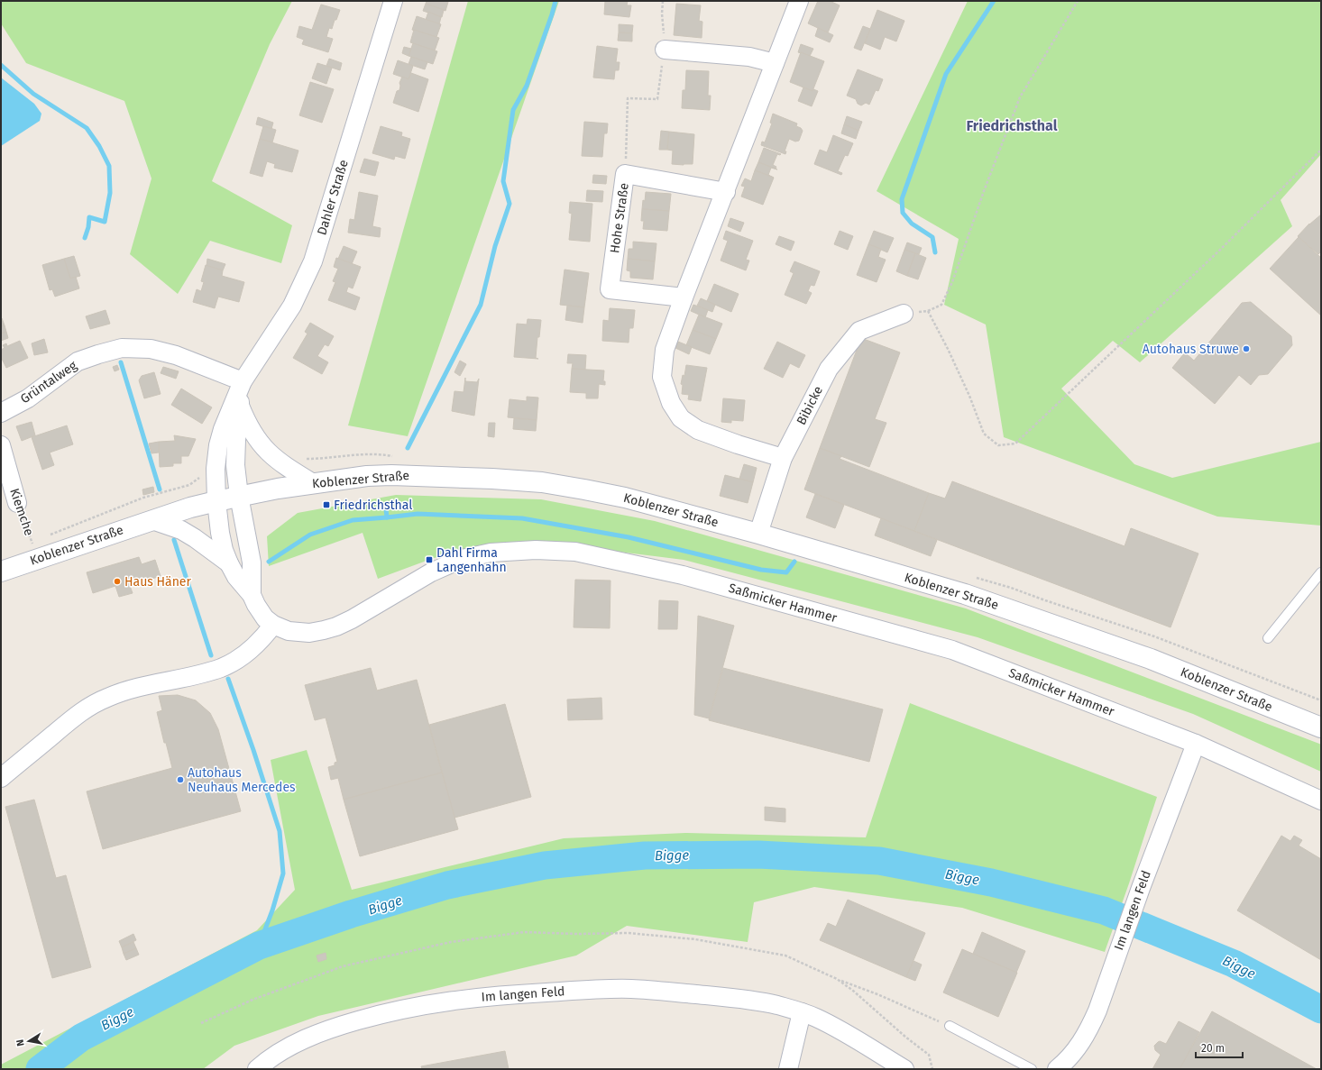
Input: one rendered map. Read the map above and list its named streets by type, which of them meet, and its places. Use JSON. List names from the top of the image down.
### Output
{
  "streets": {
    "main road": ["Koblenzer Straße"],
    "street": [
      "Dahler Straße",
      "Hohe Straße",
      "Grüntalweg",
      "Bibicke",
      "Kiemche",
      "Saßmicker Hammer",
      "Im langen Feld"
    ]
  },
  "crossings": [
    ["Dahler Straße", "Grüntalweg"],
    ["Dahler Straße", "Koblenzer Straße"],
    ["Dahler Straße", "Saßmicker Hammer"],
    ["Bibicke", "Koblenzer Straße"],
    ["Koblenzer Straße", "Kiemche"],
    ["Koblenzer Straße", "Saßmicker Hammer"],
    ["Saßmicker Hammer", "Im langen Feld"]
  ],
  "districts": ["Friedrichsthal"],
  "water": ["Bigge"],
  "places": {
    "other": ["Autohaus Struwe", "Haus Häner", "Autohaus Neuhaus Mercedes"],
    "transit": ["Friedrichsthal", "Dahl Firma Langenhahn"]
  },
  "scale_bar": "20 m",
  "north": "left"
}
